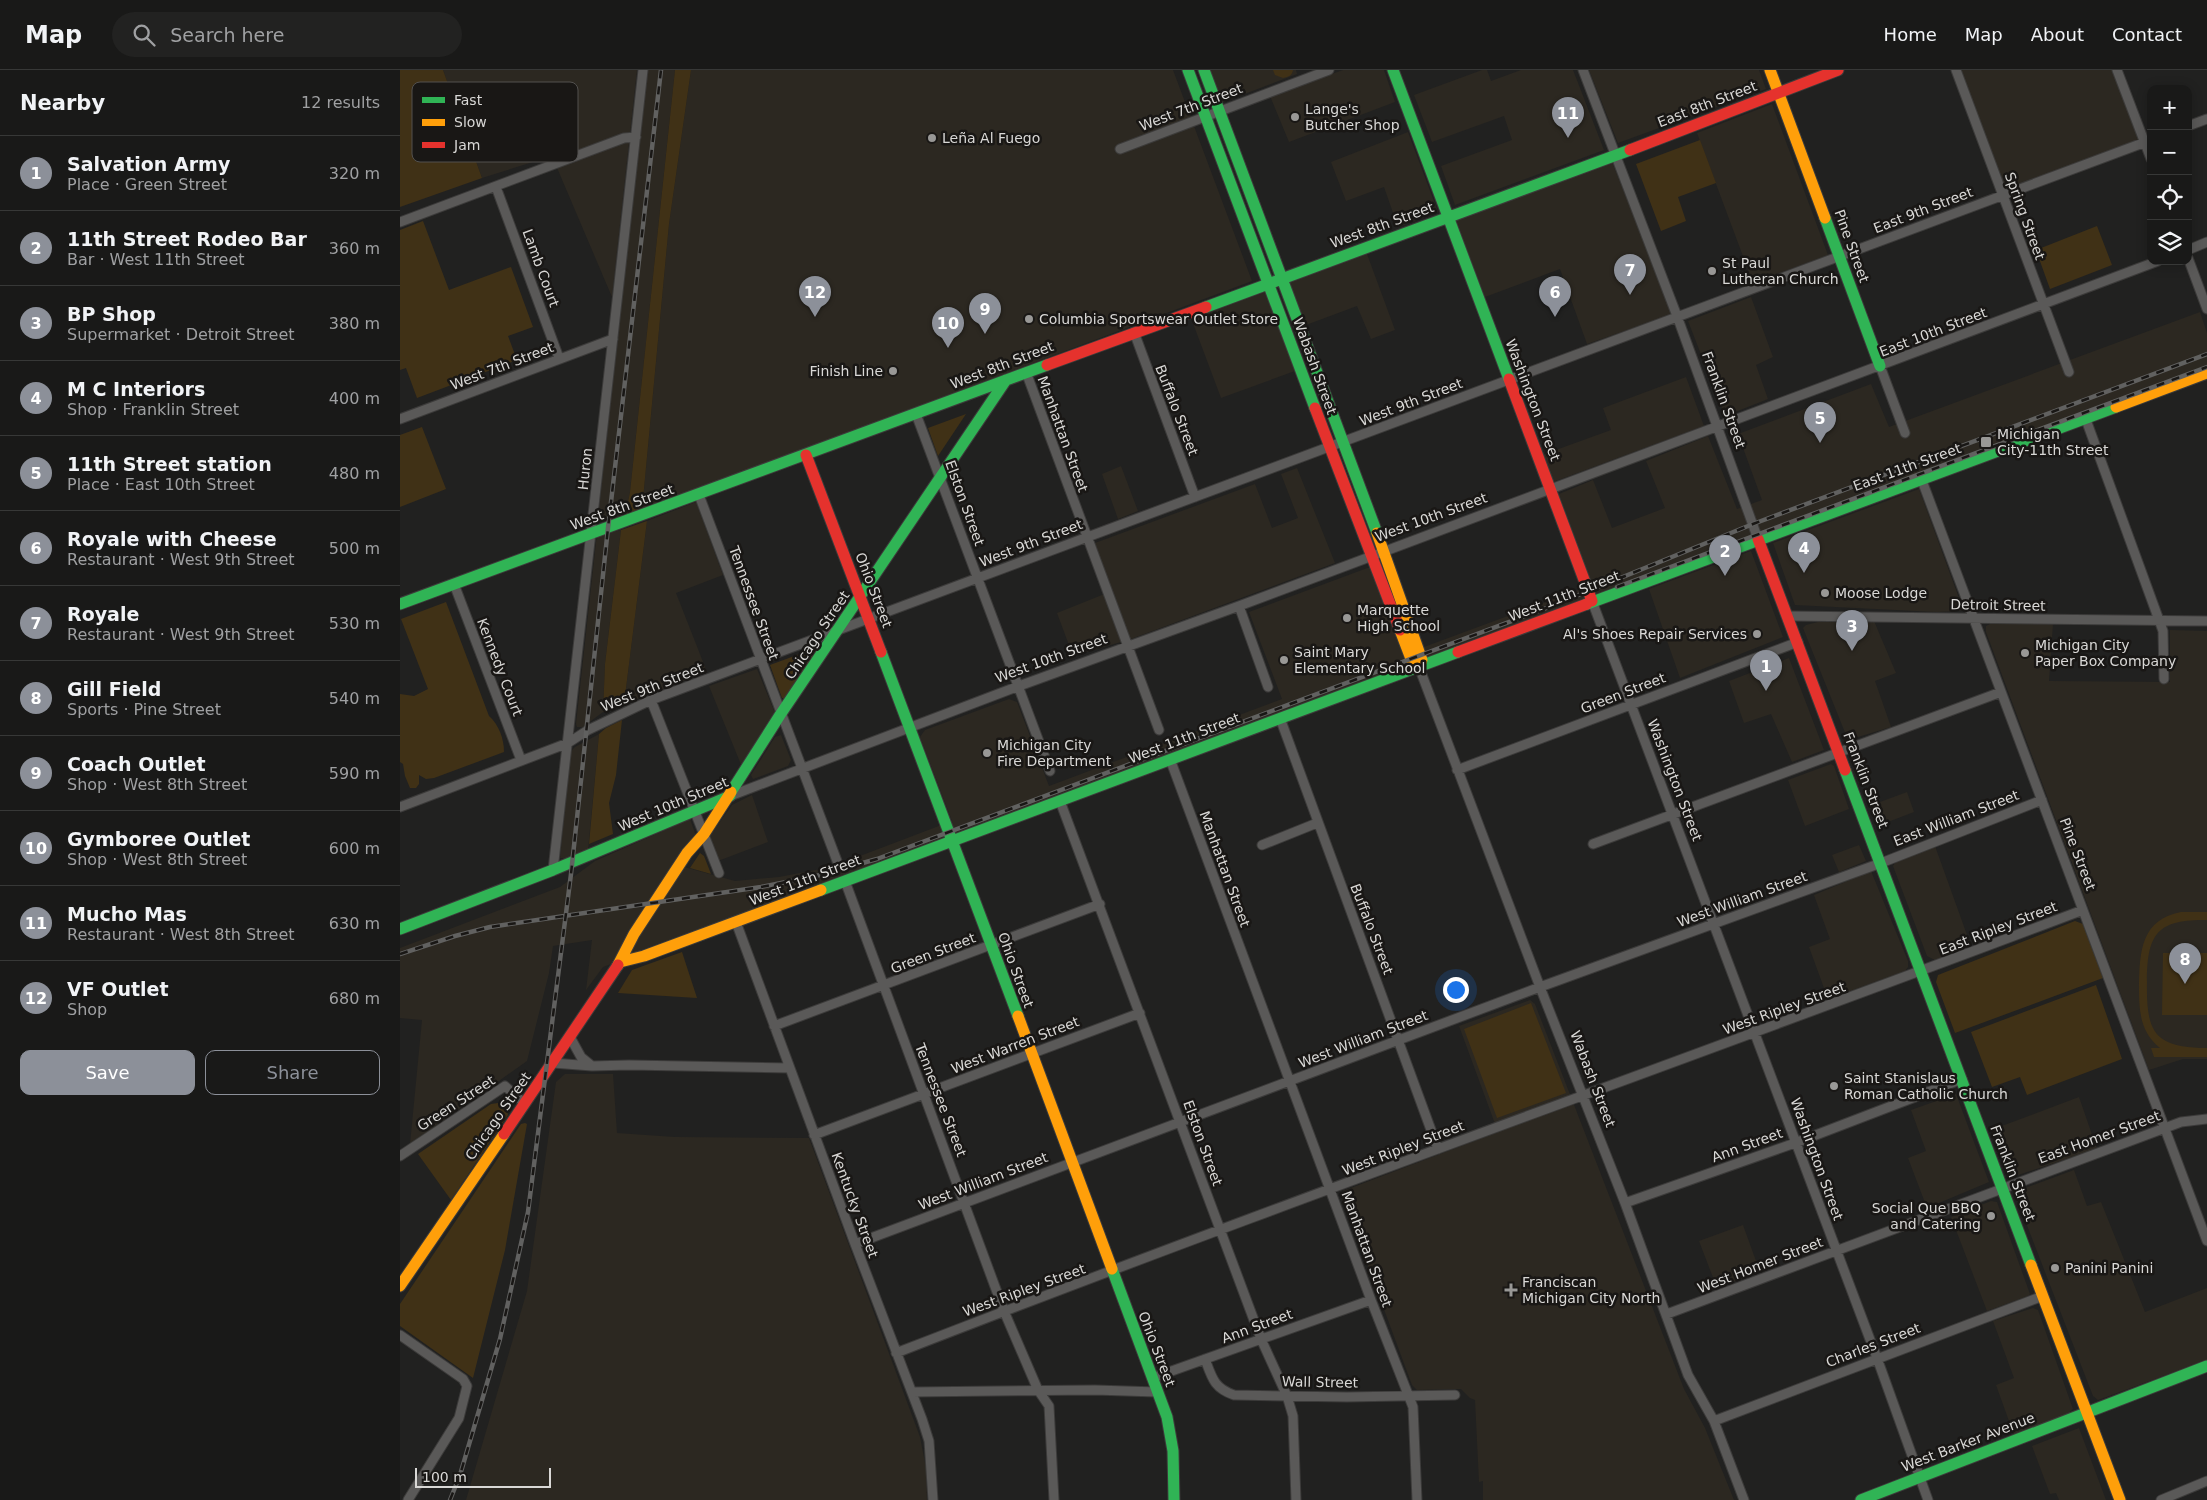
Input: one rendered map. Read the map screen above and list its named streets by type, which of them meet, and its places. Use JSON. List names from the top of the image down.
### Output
{
  "streets": {
    "street": [
      "East 8th Street",
      "West 7th Street",
      "East 9th Street",
      "Spring Street",
      "West 8th Street",
      "Pine Street",
      "Lamb Court",
      "East 10th Street",
      "Wabash Street",
      "Washington Street",
      "Franklin Street",
      "West 9th Street",
      "Buffalo Street",
      "Manhattan Street",
      "East 11th Street",
      "Huron",
      "Elston Street",
      "West 10th Street",
      "Ohio Street",
      "West 11th Street",
      "Tennessee Street",
      "Detroit Street",
      "Chicago Street",
      "Kennedy Court",
      "Green Street",
      "East William Street",
      "West William Street",
      "East Ripley Street",
      "West Ripley Street",
      "West Warren Street",
      "East Homer Street",
      "Ann Street",
      "Kentucky Street",
      "West Homer Street",
      "Charles Street",
      "Wall Street",
      "West Barker Avenue"
    ]
  },
  "crossings": [
    ["East 8th Street", "West 8th Street"],
    ["East 8th Street", "Pine Street"],
    ["East 8th Street", "Franklin Street"],
    ["West 7th Street", "Lamb Court"],
    ["West 7th Street", "Wabash Street"],
    ["West 7th Street", "Huron"],
    ["East 9th Street", "Spring Street"],
    ["East 9th Street", "Pine Street"],
    ["East 9th Street", "Franklin Street"],
    ["East 9th Street", "West 9th Street"],
    ["Spring Street", "East 10th Street"],
    ["West 8th Street", "Wabash Street"],
    ["West 8th Street", "Washington Street"],
    ["West 8th Street", "Franklin Street"],
    ["West 8th Street", "Buffalo Street"],
    ["West 8th Street", "Manhattan Street"],
    ["West 8th Street", "Huron"],
    ["West 8th Street", "Elston Street"],
    ["West 8th Street", "Ohio Street"],
    ["West 8th Street", "Tennessee Street"],
    ["West 8th Street", "Chicago Street"],
    ["West 8th Street", "Kennedy Court"],
    ["Pine Street", "East 10th Street"],
    ["Pine Street", "East 11th Street"],
    ["Pine Street", "Detroit Street"],
    ["Pine Street", "East William Street"],
    ["Pine Street", "East Ripley Street"],
    ["Pine Street", "East Homer Street"],
    ["East 10th Street", "Franklin Street"],
    ["East 10th Street", "West 10th Street"],
    ["Wabash Street", "West 9th Street"],
    ["Wabash Street", "West 10th Street"],
    ["Wabash Street", "West 11th Street"],
    ["Wabash Street", "Green Street"],
    ["Wabash Street", "West William Street"],
    ["Wabash Street", "West Ripley Street"],
    ["Wabash Street", "Ann Street"],
    ["Wabash Street", "West Homer Street"],
    ["Wabash Street", "Charles Street"],
    ["Washington Street", "West 9th Street"],
    ["Washington Street", "West 10th Street"],
    ["Washington Street", "West 11th Street"],
    ["Washington Street", "Green Street"],
    ["Washington Street", "West William Street"],
    ["Washington Street", "West Ripley Street"],
    ["Washington Street", "Ann Street"],
    ["Washington Street", "West Homer Street"],
    ["Washington Street", "Charles Street"],
    ["Washington Street", "West Barker Avenue"],
    ["Franklin Street", "West 9th Street"],
    ["Franklin Street", "East 11th Street"],
    ["Franklin Street", "West 10th Street"],
    ["Franklin Street", "West 11th Street"],
    ["Franklin Street", "Detroit Street"],
    ["Franklin Street", "Green Street"],
    ["Franklin Street", "East William Street"],
    ["Franklin Street", "West William Street"],
    ["Franklin Street", "East Ripley Street"],
    ["Franklin Street", "West Ripley Street"],
    ["Franklin Street", "East Homer Street"],
    ["Franklin Street", "Ann Street"],
    ["Franklin Street", "West Homer Street"],
    ["Franklin Street", "Charles Street"],
    ["Franklin Street", "West Barker Avenue"],
    ["West 9th Street", "Buffalo Street"],
    ["West 9th Street", "Manhattan Street"],
    ["West 9th Street", "Huron"],
    ["West 9th Street", "Elston Street"],
    ["West 9th Street", "Ohio Street"],
    ["West 9th Street", "Tennessee Street"],
    ["West 9th Street", "Chicago Street"],
    ["West 9th Street", "Kennedy Court"],
    ["Buffalo Street", "West 11th Street"],
    ["Buffalo Street", "West William Street"],
    ["Buffalo Street", "West Ripley Street"],
    ["Manhattan Street", "West 10th Street"],
    ["Manhattan Street", "West 11th Street"],
    ["Manhattan Street", "West William Street"],
    ["Manhattan Street", "West Ripley Street"],
    ["Manhattan Street", "Ann Street"],
    ["Manhattan Street", "Wall Street"],
    ["East 11th Street", "West 11th Street"],
    ["Huron", "West 10th Street"],
    ["Elston Street", "West 10th Street"],
    ["Elston Street", "West 11th Street"],
    ["Elston Street", "Chicago Street"],
    ["Elston Street", "Green Street"],
    ["Elston Street", "West William Street"],
    ["Elston Street", "West Ripley Street"],
    ["Elston Street", "West Warren Street"],
    ["Elston Street", "Ann Street"],
    ["Elston Street", "Wall Street"],
    ["West 10th Street", "Ohio Street"],
    ["West 10th Street", "Tennessee Street"],
    ["West 10th Street", "Chicago Street"],
    ["Ohio Street", "West 11th Street"],
    ["Ohio Street", "Chicago Street"],
    ["Ohio Street", "Green Street"],
    ["Ohio Street", "West William Street"],
    ["Ohio Street", "West Ripley Street"],
    ["Ohio Street", "West Warren Street"],
    ["Ohio Street", "Ann Street"],
    ["West 11th Street", "Tennessee Street"],
    ["West 11th Street", "Chicago Street"],
    ["West 11th Street", "Kentucky Street"],
    ["Tennessee Street", "Chicago Street"],
    ["Tennessee Street", "Green Street"],
    ["Tennessee Street", "West William Street"],
    ["Tennessee Street", "West Ripley Street"],
    ["Tennessee Street", "West Warren Street"],
    ["Chicago Street", "Green Street"],
    ["Green Street", "Kentucky Street"],
    ["East William Street", "West William Street"],
    ["West William Street", "Kentucky Street"],
    ["East Ripley Street", "West Ripley Street"],
    ["West Ripley Street", "Kentucky Street"],
    ["West Warren Street", "Kentucky Street"],
    ["East Homer Street", "West Homer Street"],
    ["Ann Street", "Wall Street"]
  ],
  "places": {
    "other": [
      "Lange's Butcher Shop",
      "Leña Al Fuego",
      "St Paul Lutheran Church",
      "Columbia Sportswear Outlet Store",
      "Finish Line",
      "Moose Lodge",
      "Marquette High School",
      "Al's Shoes Repair Services",
      "Michigan City Paper Box Company",
      "Saint Mary Elementary School",
      "Michigan City Fire Department",
      "Saint Stanislaus Roman Catholic Church",
      "Social Que BBQ and Catering",
      "Panini Panini"
    ],
    "transit": ["Michigan City-11th Street"],
    "health": ["Franciscan Michigan City North"]
  },
  "legend": ["Fast", "Slow", "Jam"],
  "scale_bar": "100 m",
  "page": {
    "header": "Map",
    "search": "Search here",
    "nav": [
      "Home",
      "Map",
      "About",
      "Contact"
    ],
    "heading": ["Nearby", "12 results"],
    "map_buttons": ["+", "−"],
    "pins": [
      "11",
      "7",
      "6",
      "12",
      "9",
      "10",
      "5",
      "4",
      "2",
      "3",
      "1",
      "8"
    ],
    "list": [
      {
        "mark": "1",
        "name": "Salvation Army",
        "note": "Place · Green Street",
        "value": "320 m"
      },
      {
        "mark": "2",
        "name": "11th Street Rodeo Bar",
        "note": "Bar · West 11th Street",
        "value": "360 m"
      },
      {
        "mark": "3",
        "name": "BP Shop",
        "note": "Supermarket · Detroit Street",
        "value": "380 m"
      },
      {
        "mark": "4",
        "name": "M C Interiors",
        "note": "Shop · Franklin Street",
        "value": "400 m"
      },
      {
        "mark": "5",
        "name": "11th Street station",
        "note": "Place · East 10th Street",
        "value": "480 m"
      },
      {
        "mark": "6",
        "name": "Royale with Cheese",
        "note": "Restaurant · West 9th Street",
        "value": "500 m"
      },
      {
        "mark": "7",
        "name": "Royale",
        "note": "Restaurant · West 9th Street",
        "value": "530 m"
      },
      {
        "mark": "8",
        "name": "Gill Field",
        "note": "Sports · Pine Street",
        "value": "540 m"
      },
      {
        "mark": "9",
        "name": "Coach Outlet",
        "note": "Shop · West 8th Street",
        "value": "590 m"
      },
      {
        "mark": "10",
        "name": "Gymboree Outlet",
        "note": "Shop · West 8th Street",
        "value": "600 m"
      },
      {
        "mark": "11",
        "name": "Mucho Mas",
        "note": "Restaurant · West 8th Street",
        "value": "630 m"
      },
      {
        "mark": "12",
        "name": "VF Outlet",
        "note": "Shop",
        "value": "680 m"
      }
    ],
    "buttons": ["Save", "Share"],
    "scale": "100 m"
  }
}
